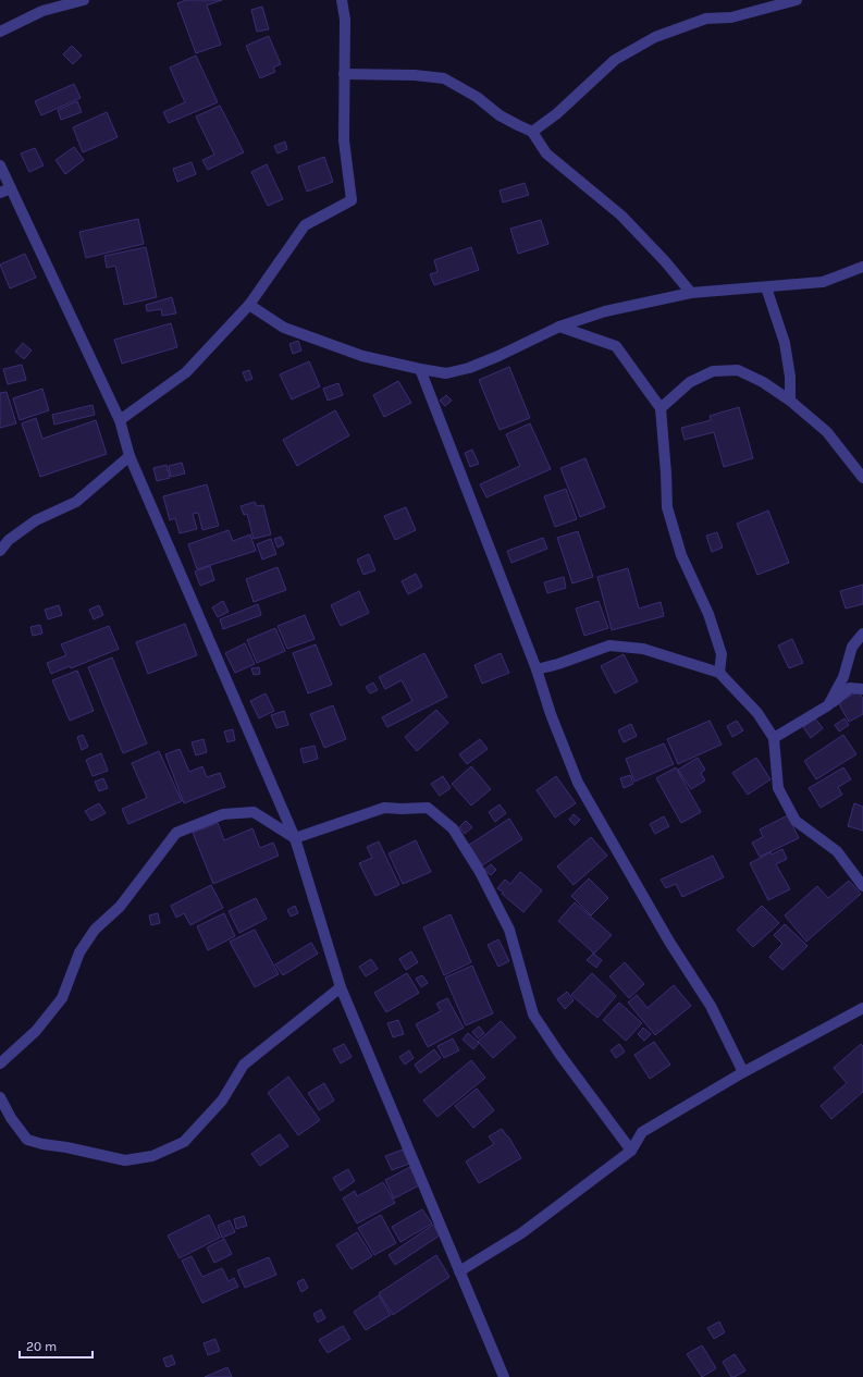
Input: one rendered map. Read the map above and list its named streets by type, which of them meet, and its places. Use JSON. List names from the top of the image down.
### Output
{
  "scale_bar": "20 m"
}
